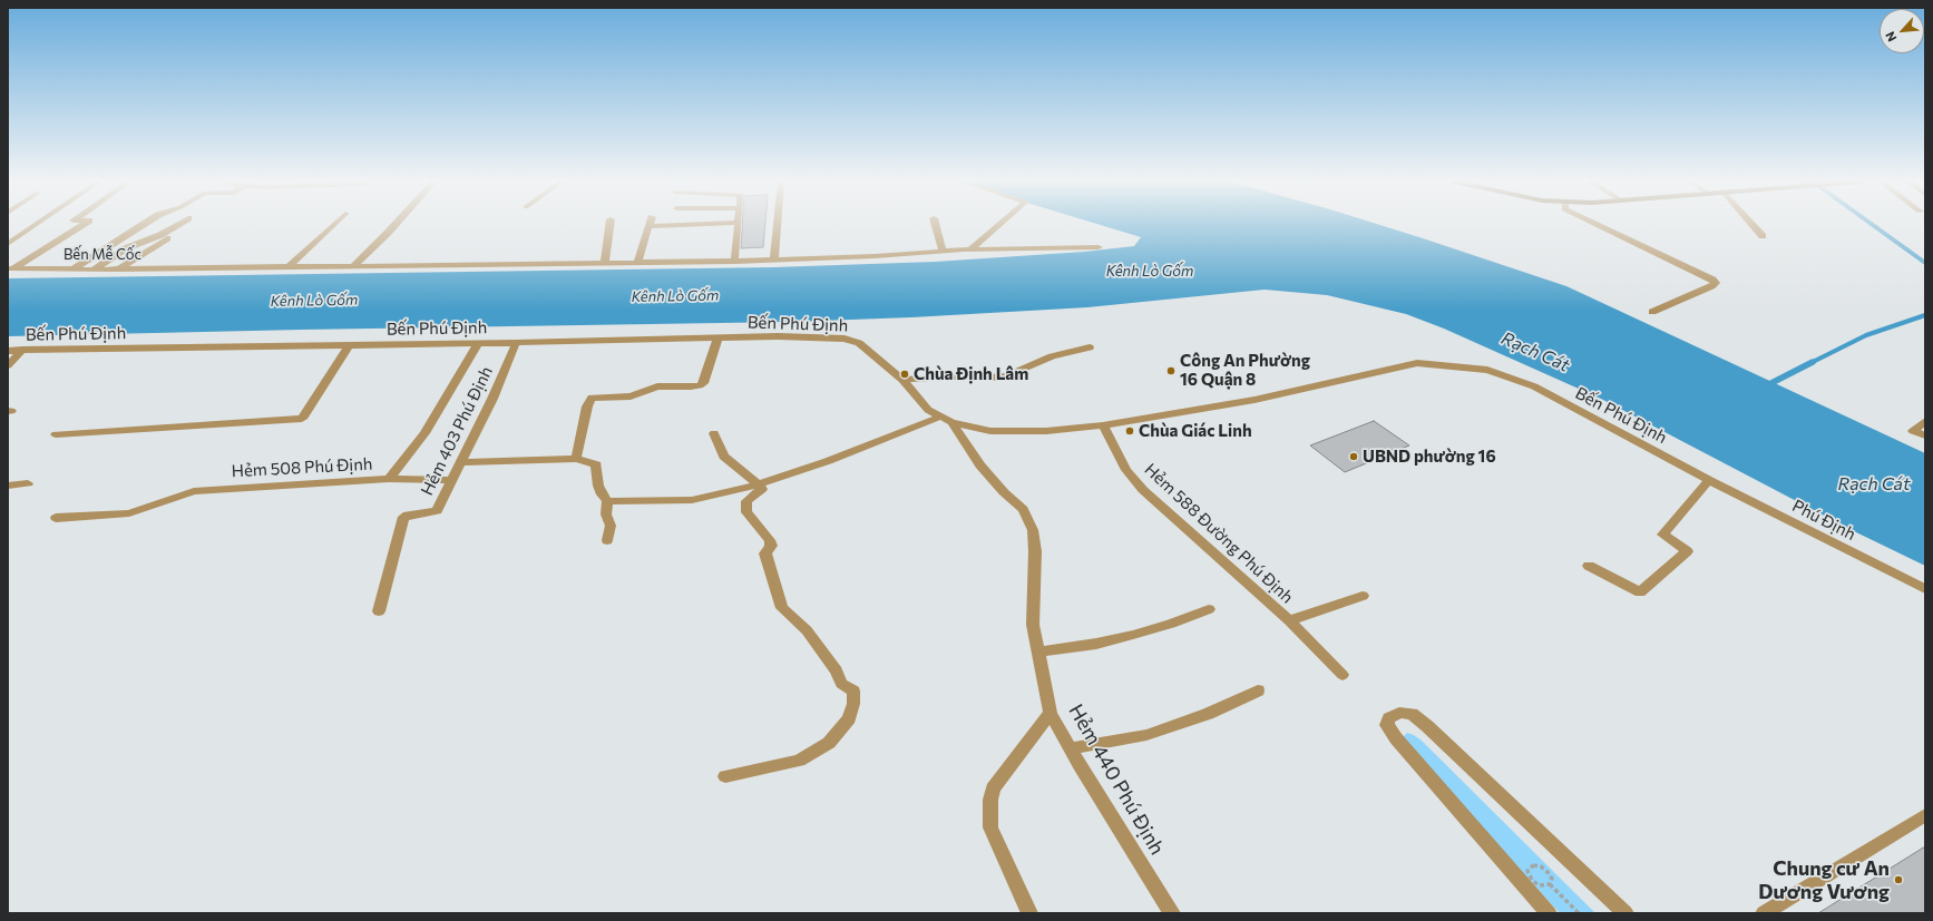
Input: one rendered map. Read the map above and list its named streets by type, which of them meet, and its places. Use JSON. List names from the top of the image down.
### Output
{
  "streets": {
    "street": [
      "Bến Mễ Cốc",
      "Bến Phú Định",
      "Hẻm 403 Phú Định",
      "Hẻm 508 Phú Định",
      "Phú Định",
      "Hẻm 588 Đường Phú Định",
      "Hẻm 440 Phú Định"
    ]
  },
  "crossings": [
    ["Bến Phú Định", "Hẻm 403 Phú Định"],
    ["Bến Phú Định", "Hẻm 508 Phú Định"],
    ["Bến Phú Định", "Phú Định"],
    ["Bến Phú Định", "Hẻm 588 Đường Phú Định"],
    ["Bến Phú Định", "Hẻm 440 Phú Định"]
  ],
  "water": ["Kênh Lò Gốm", "Rạch Cát"],
  "places": [
    "Công An Phường 16 Quận 8",
    "Chùa Định Lâm",
    "Chùa Giác Linh",
    "UBND phường 16",
    "Chung cư An Dương Vương"
  ],
  "north": "bottom left"
}
